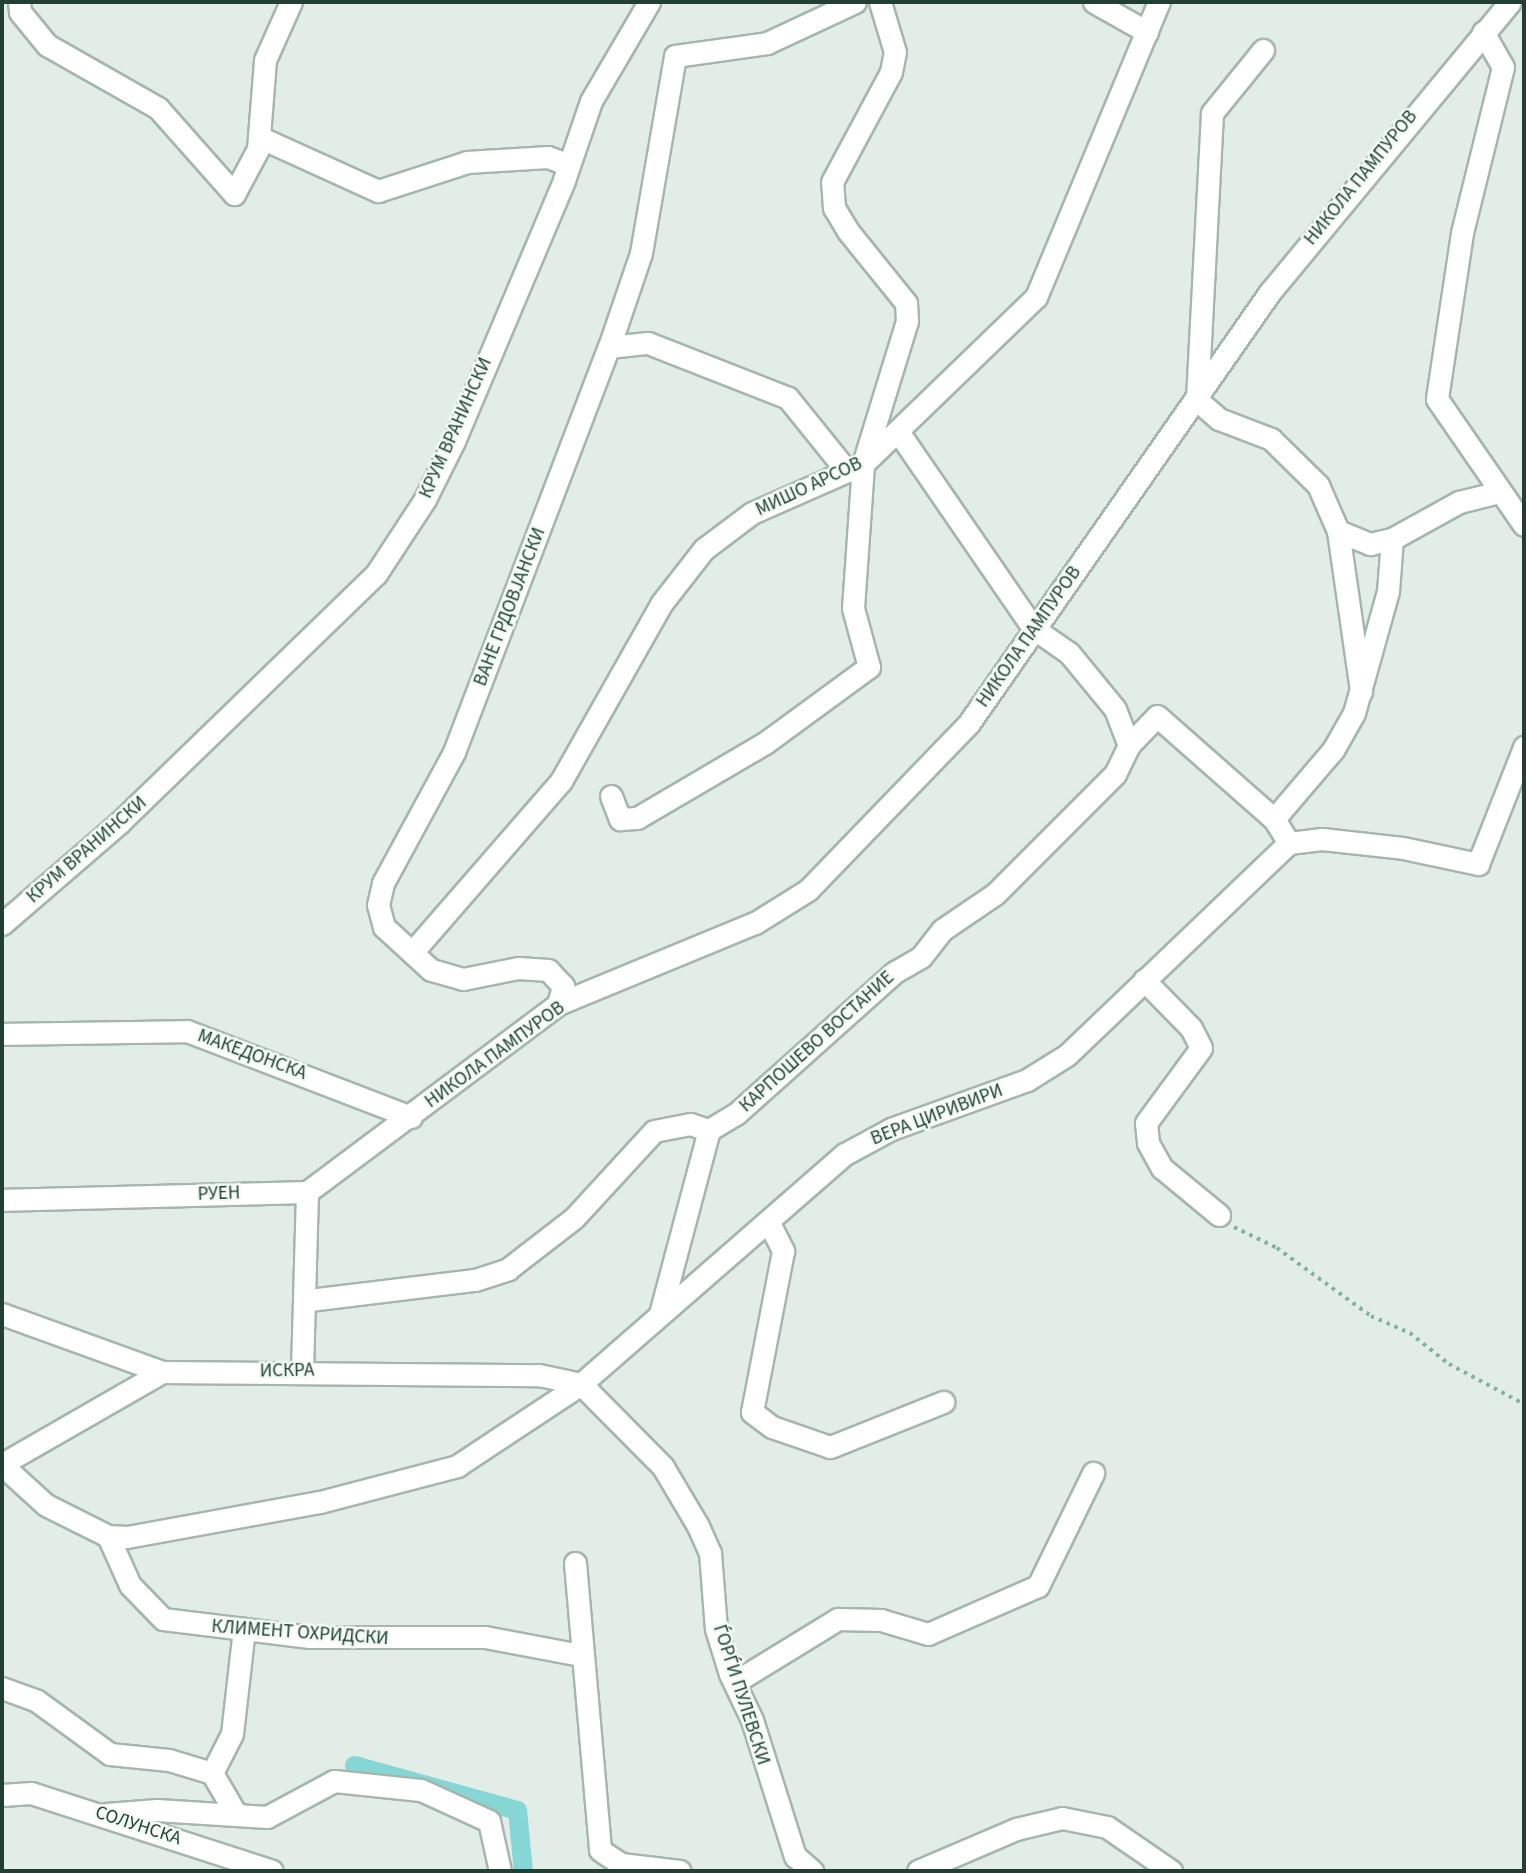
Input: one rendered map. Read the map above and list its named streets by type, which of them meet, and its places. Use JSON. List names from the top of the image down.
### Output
{
  "streets": {
    "street": [
      "НИКОЛА ПАМПУРОВ",
      "КРУМ ВРАНИНСКИ",
      "МИШО АРСОВ",
      "ВАНЕ ГРДОВЈАНСКИ",
      "КАРПОШЕВО ВОСТАНИЕ",
      "МАКЕДОНСКА",
      "ВЕРА ЦИРИВИРИ",
      "РУЕН",
      "ИСКРА",
      "КЛИМЕНТ ОХРИДСКИ",
      "ЃОРЃИ ПУЛЕВСКИ",
      "СОЛУНСКА"
    ]
  },
  "crossings": [
    ["НИКОЛА ПАМПУРОВ", "ВАНЕ ГРДОВЈАНСКИ"],
    ["НИКОЛА ПАМПУРОВ", "МАКЕДОНСКА"],
    ["МИШО АРСОВ", "ВАНЕ ГРДОВЈАНСКИ"],
    ["ВЕРА ЦИРИВИРИ", "ИСКРА"],
    ["ВЕРА ЦИРИВИРИ", "КЛИМЕНТ ОХРИДСКИ"],
    ["ВЕРА ЦИРИВИРИ", "ЃОРЃИ ПУЛЕВСКИ"],
    ["ИСКРА", "ЃОРЃИ ПУЛЕВСКИ"]
  ]
}
